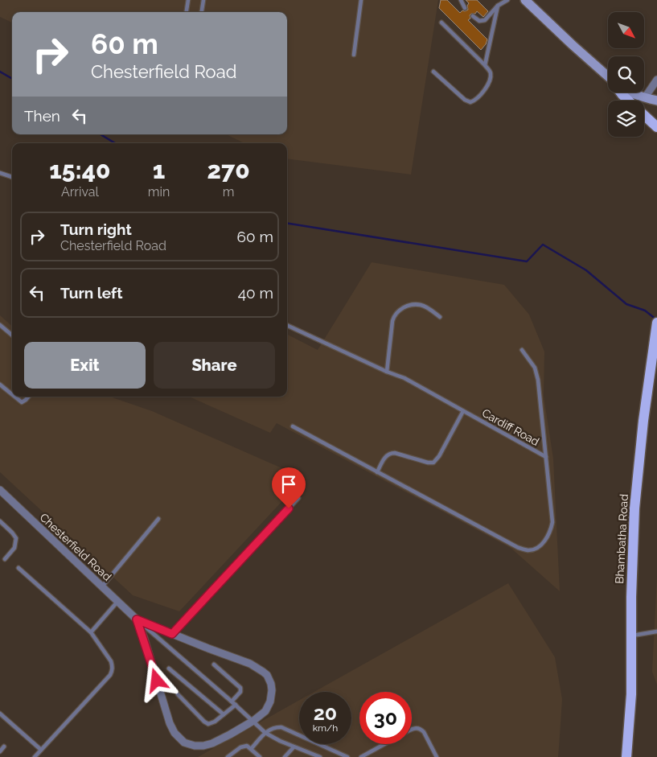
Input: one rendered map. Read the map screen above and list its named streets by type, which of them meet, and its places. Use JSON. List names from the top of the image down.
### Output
{
  "streets": {
    "main road": ["Bhambatha Road"],
    "street": ["Chesterfield Road"],
    "lane": ["Cardiff Road"]
  },
  "north": "bottom right",
  "page": {
    "turn": ["60 m", "Chesterfield Road"],
    "then": "Then",
    "eta": [
      "15:40",
      "Arrival",
      "1",
      "min",
      "270",
      "m"
    ],
    "list": [
      {
        "name": "Turn right",
        "note": "Chesterfield Road",
        "value": "60 m"
      },
      {
        "name": "Turn left",
        "value": "40 m"
      }
    ],
    "buttons": ["Exit", "Share"],
    "speed": "20 km/h",
    "limit": "30"
  }
}
